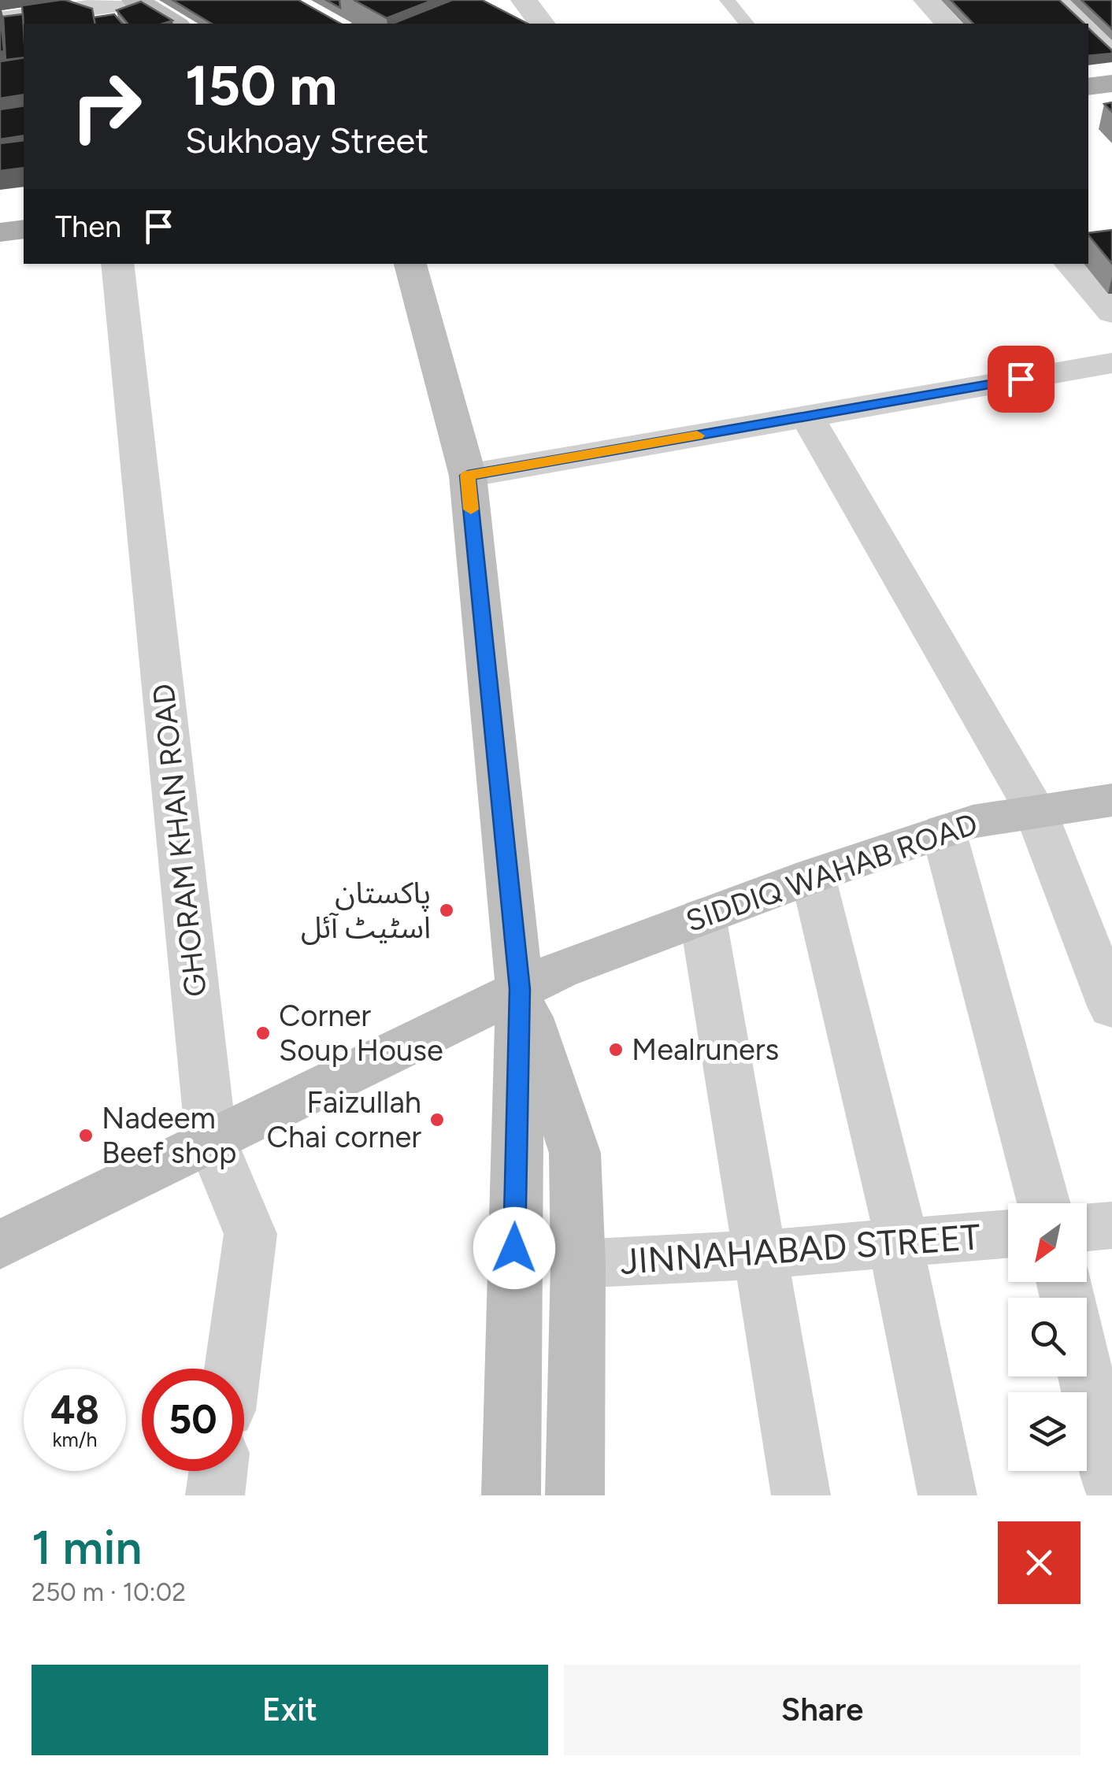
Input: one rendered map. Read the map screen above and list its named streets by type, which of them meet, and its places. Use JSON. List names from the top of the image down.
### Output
{
  "streets": {
    "main road": ["SIDDIQ WAHAB ROAD"],
    "street": ["GHORAM KHAN ROAD", "JINNAHABAD STREET"]
  },
  "crossings": [
    ["GHORAM KHAN ROAD", "SIDDIQ WAHAB ROAD"]
  ],
  "places": [
    "پاکستان اسٹیٹ آئل",
    "Corner Soup House",
    "Mealruners",
    "Faizullah Chai corner",
    "Nadeem Beef shop"
  ],
  "north": "bottom left",
  "page": {
    "turn": ["150 m", "Sukhoay Street"],
    "then": "Then",
    "speed": "48 km/h",
    "limit": "50",
    "heading": ["1 min", "250 m · 10:02"],
    "buttons": ["Exit", "Share"]
  }
}
